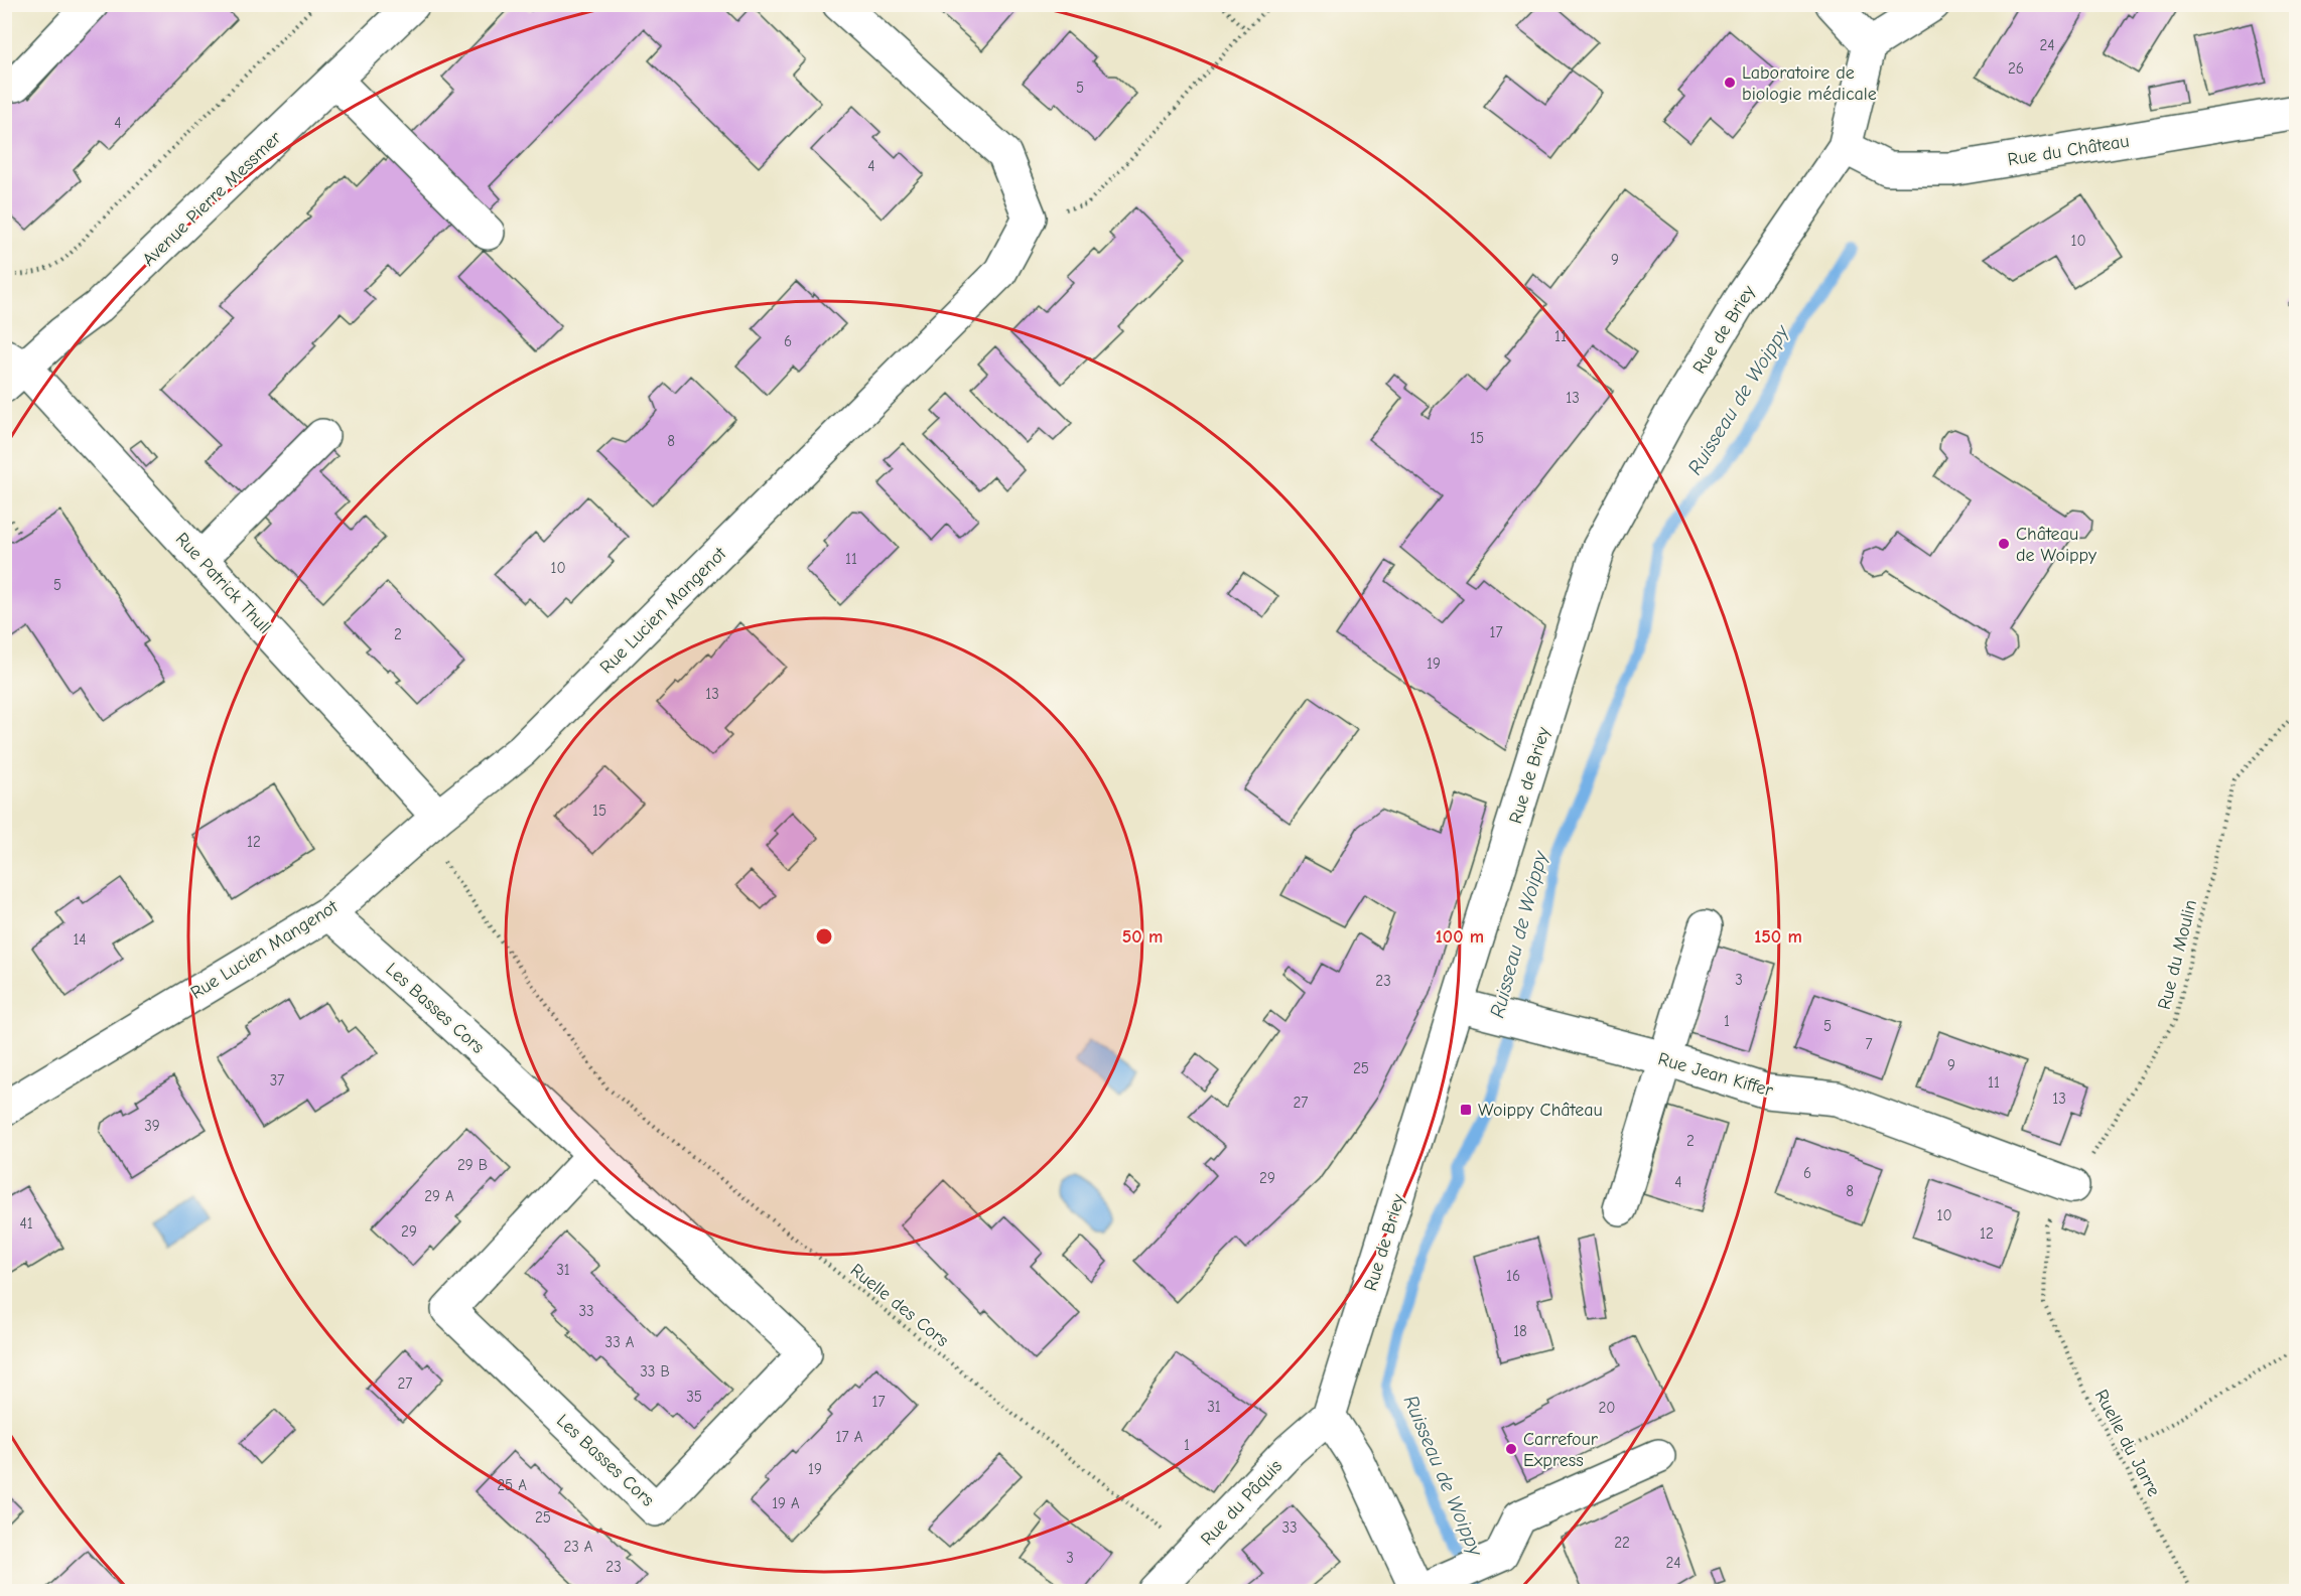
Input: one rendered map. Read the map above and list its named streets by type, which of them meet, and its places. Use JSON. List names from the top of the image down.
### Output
{
  "streets": {
    "street": [
      "Rue du Château",
      "Avenue Pierre Messmer",
      "Rue de Briey",
      "Rue Patrick Thull",
      "Rue Lucien Mangenot",
      "Les Basses Cors",
      "Rue Jean Kiffer",
      "Rue du Pâquis"
    ],
    "path": ["Rue du Moulin", "Ruelle des Cors", "Ruelle du Jarre"]
  },
  "crossings": [
    ["Rue du Château", "Rue de Briey"],
    ["Avenue Pierre Messmer", "Rue Patrick Thull"],
    ["Rue de Briey", "Rue Jean Kiffer"],
    ["Rue de Briey", "Rue du Pâquis"],
    ["Rue Patrick Thull", "Rue Lucien Mangenot"],
    ["Rue Patrick Thull", "Ruelle des Cors"],
    ["Rue Lucien Mangenot", "Les Basses Cors"],
    ["Rue Lucien Mangenot", "Ruelle des Cors"],
    ["Rue du Moulin", "Rue Jean Kiffer"],
    ["Rue du Moulin", "Ruelle du Jarre"]
  ],
  "water": ["Ruisseau de Woippy"],
  "places": {
    "other": ["Laboratoire de biologie médicale", "Château de Woippy", "Carrefour Express"],
    "transit": ["Woippy Château"]
  },
  "house_numbers": [
    "24",
    "26",
    "5",
    "4",
    "4",
    "10",
    "9",
    "11",
    "6",
    "13",
    "15",
    "8",
    "11",
    "10",
    "5",
    "17",
    "2",
    "19",
    "13",
    "15",
    "12",
    "14",
    "3",
    "23",
    "1",
    "5",
    "7",
    "9",
    "25",
    "37",
    "11",
    "13",
    "27",
    "39",
    "2",
    "29 B",
    "6",
    "29",
    "4",
    "8",
    "29 A",
    "10",
    "41",
    "29",
    "12",
    "31",
    "16",
    "33",
    "18",
    "33 A",
    "33 B",
    "27",
    "35",
    "17",
    "31",
    "20",
    "17 A",
    "1",
    "19",
    "25 A",
    "19 A",
    "25",
    "33",
    "22",
    "23 A",
    "3",
    "24",
    "23"
  ],
  "rings": ["50 m", "100 m", "150 m"]
}
